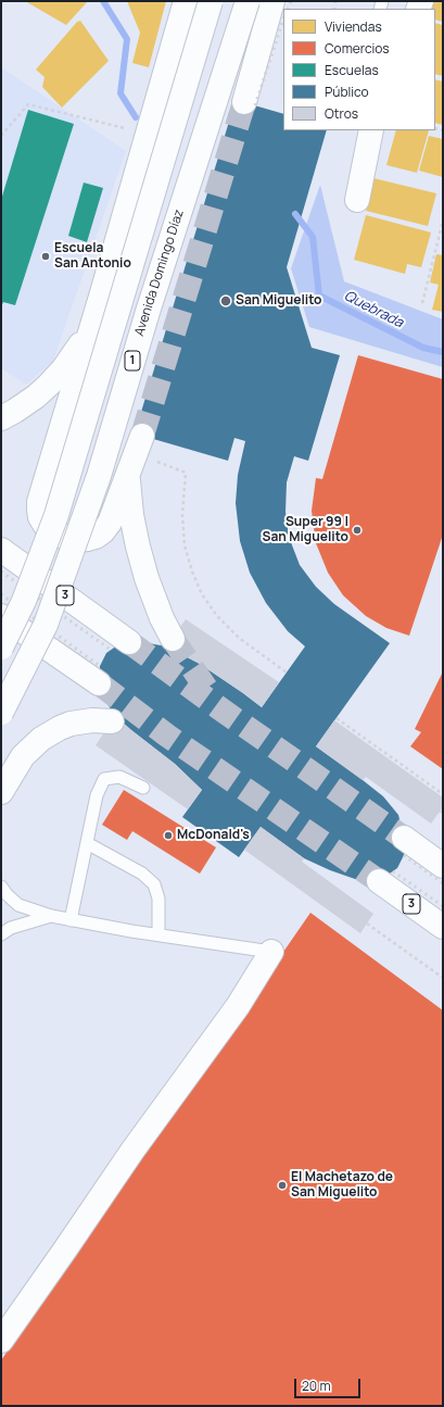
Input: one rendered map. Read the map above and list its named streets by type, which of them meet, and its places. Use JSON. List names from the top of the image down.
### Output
{
  "streets": {
    "main road": ["Avenida Domingo Díaz", "1", "3"]
  },
  "water": ["Quebrada"],
  "places": [
    "Escuela San Antonio",
    "San Miguelito",
    "Super 99 | San Miguelito",
    "McDonald's",
    "El Machetazo de San Miguelito"
  ],
  "legend": [
    "Viviendas",
    "Comercios",
    "Escuelas",
    "Público",
    "Otros"
  ],
  "scale_bar": "20 m"
}
